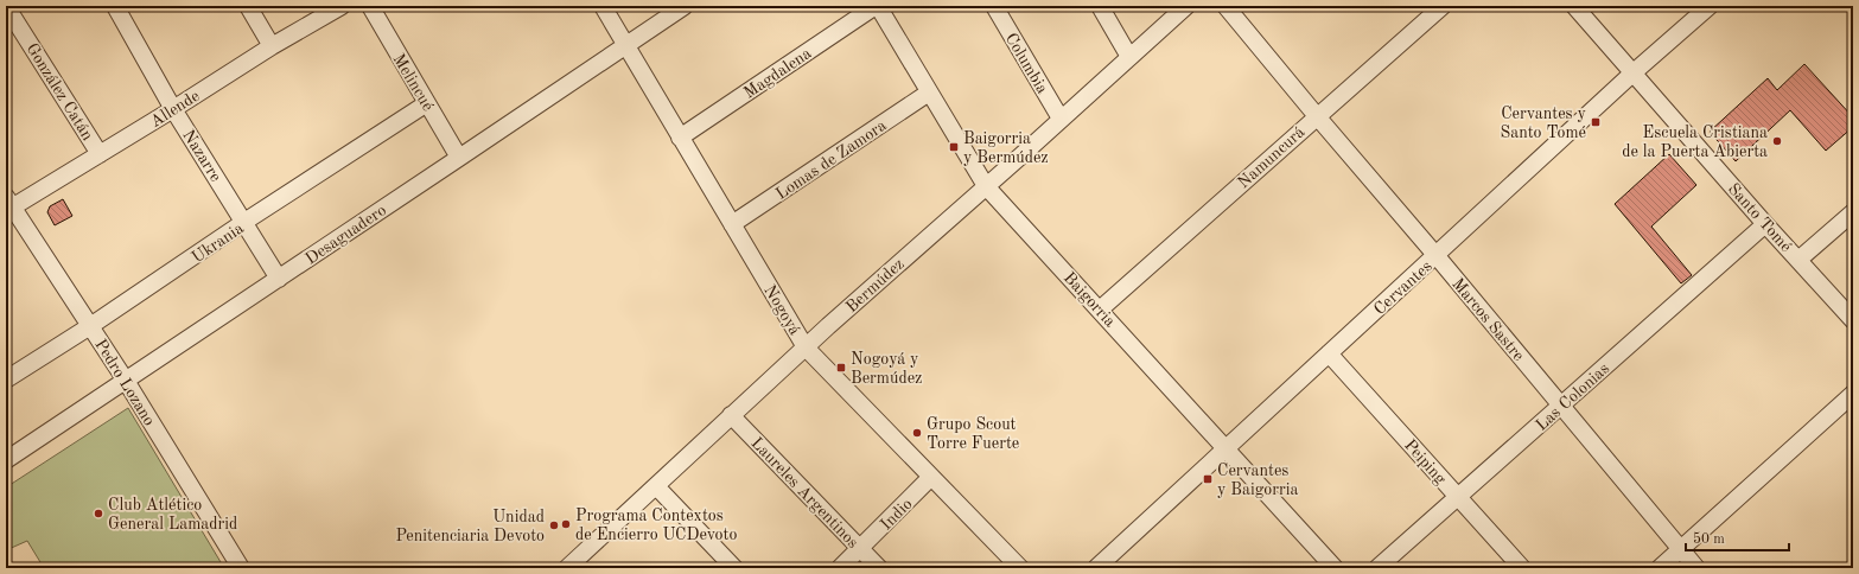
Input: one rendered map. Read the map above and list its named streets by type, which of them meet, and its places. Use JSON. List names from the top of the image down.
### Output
{
  "streets": {
    "street": [
      "Columbia",
      "Magdalena",
      "Melincué",
      "González Catán",
      "Allende",
      "Nazarre",
      "Namuncurá",
      "Lomas de Zamora",
      "Santo Tomé",
      "Desaguadero",
      "Ukrania",
      "Bermúdez",
      "Cervantes",
      "Baigorria",
      "Nogoyá",
      "Marcos Sastre",
      "Pedro Lozano",
      "Las Colonias",
      "Peiping",
      "Laureles Argentinos",
      "Indio"
    ]
  },
  "crossings": [
    ["Columbia", "Bermúdez"],
    ["Magdalena", "Baigorria"],
    ["Magdalena", "Nogoyá"],
    ["Melincué", "Desaguadero"],
    ["Melincué", "Ukrania"],
    ["González Catán", "Allende"],
    ["Allende", "Nazarre"],
    ["Allende", "Pedro Lozano"],
    ["Nazarre", "Desaguadero"],
    ["Nazarre", "Ukrania"],
    ["Namuncurá", "Baigorria"],
    ["Namuncurá", "Marcos Sastre"],
    ["Lomas de Zamora", "Baigorria"],
    ["Lomas de Zamora", "Nogoyá"],
    ["Santo Tomé", "Cervantes"],
    ["Santo Tomé", "Las Colonias"],
    ["Desaguadero", "Nogoyá"],
    ["Desaguadero", "Pedro Lozano"],
    ["Ukrania", "Pedro Lozano"],
    ["Bermúdez", "Baigorria"],
    ["Bermúdez", "Nogoyá"],
    ["Bermúdez", "Laureles Argentinos"],
    ["Cervantes", "Baigorria"],
    ["Cervantes", "Marcos Sastre"],
    ["Cervantes", "Peiping"],
    ["Nogoyá", "Indio"],
    ["Marcos Sastre", "Las Colonias"],
    ["Las Colonias", "Peiping"],
    ["Laureles Argentinos", "Indio"]
  ],
  "places": {
    "transit": [
      "Cervantes y Santo Tomé",
      "Baigorria y Bermúdez",
      "Nogoyá y Bermúdez",
      "Cervantes y Baigorria"
    ],
    "other": [
      "Escuela Cristiana de la Puerta Abierta",
      "Grupo Scout Torre Fuerte",
      "Club Atlético General Lamadrid",
      "Programa Contextos de Encierro UCDevoto",
      "Unidad Penitenciaria Devoto"
    ]
  },
  "scale_bar": "50 m"
}
